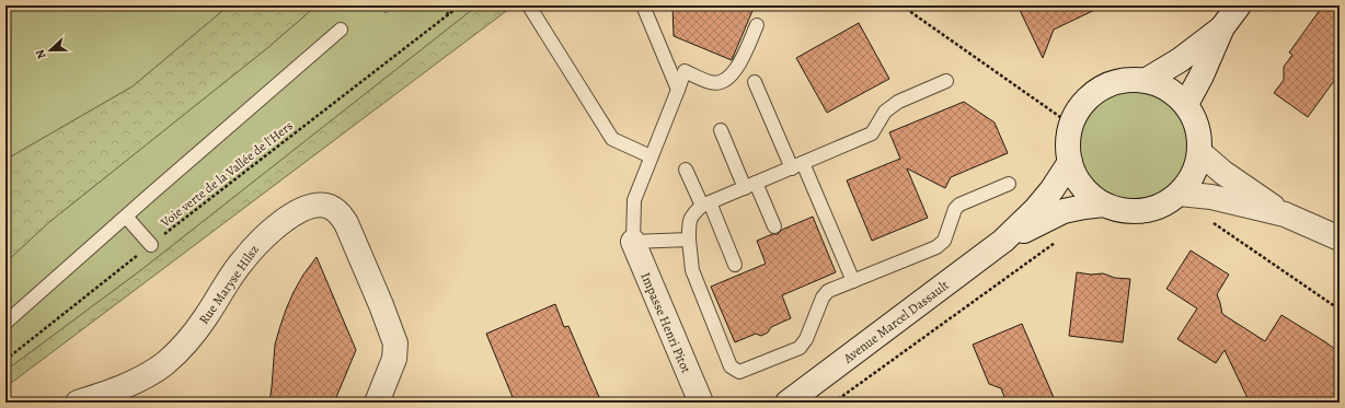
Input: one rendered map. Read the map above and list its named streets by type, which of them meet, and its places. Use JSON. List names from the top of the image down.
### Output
{
  "streets": {
    "street": ["Rue Maryse Hilsz", "Avenue Marcel Dassault", "Impasse Henri Pitot"],
    "path": ["Voie verte de la Vallée de l'Hers"]
  },
  "north": "left"
}
